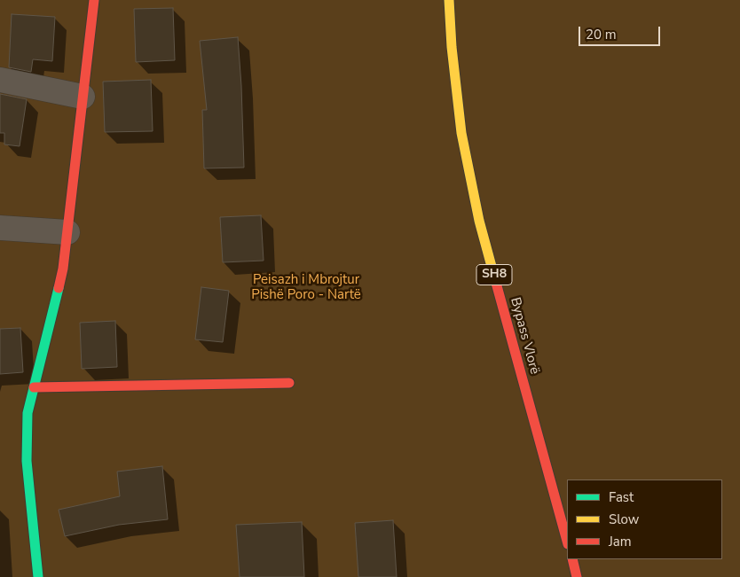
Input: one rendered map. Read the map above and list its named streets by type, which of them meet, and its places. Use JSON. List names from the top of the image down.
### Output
{
  "streets": {
    "street": ["SH8", "Bypass Vlorë"]
  },
  "parks": ["Peisazh i Mbrojtur Pishë Poro - Nartë"],
  "legend": ["Fast", "Slow", "Jam"],
  "scale_bar": "20 m"
}
